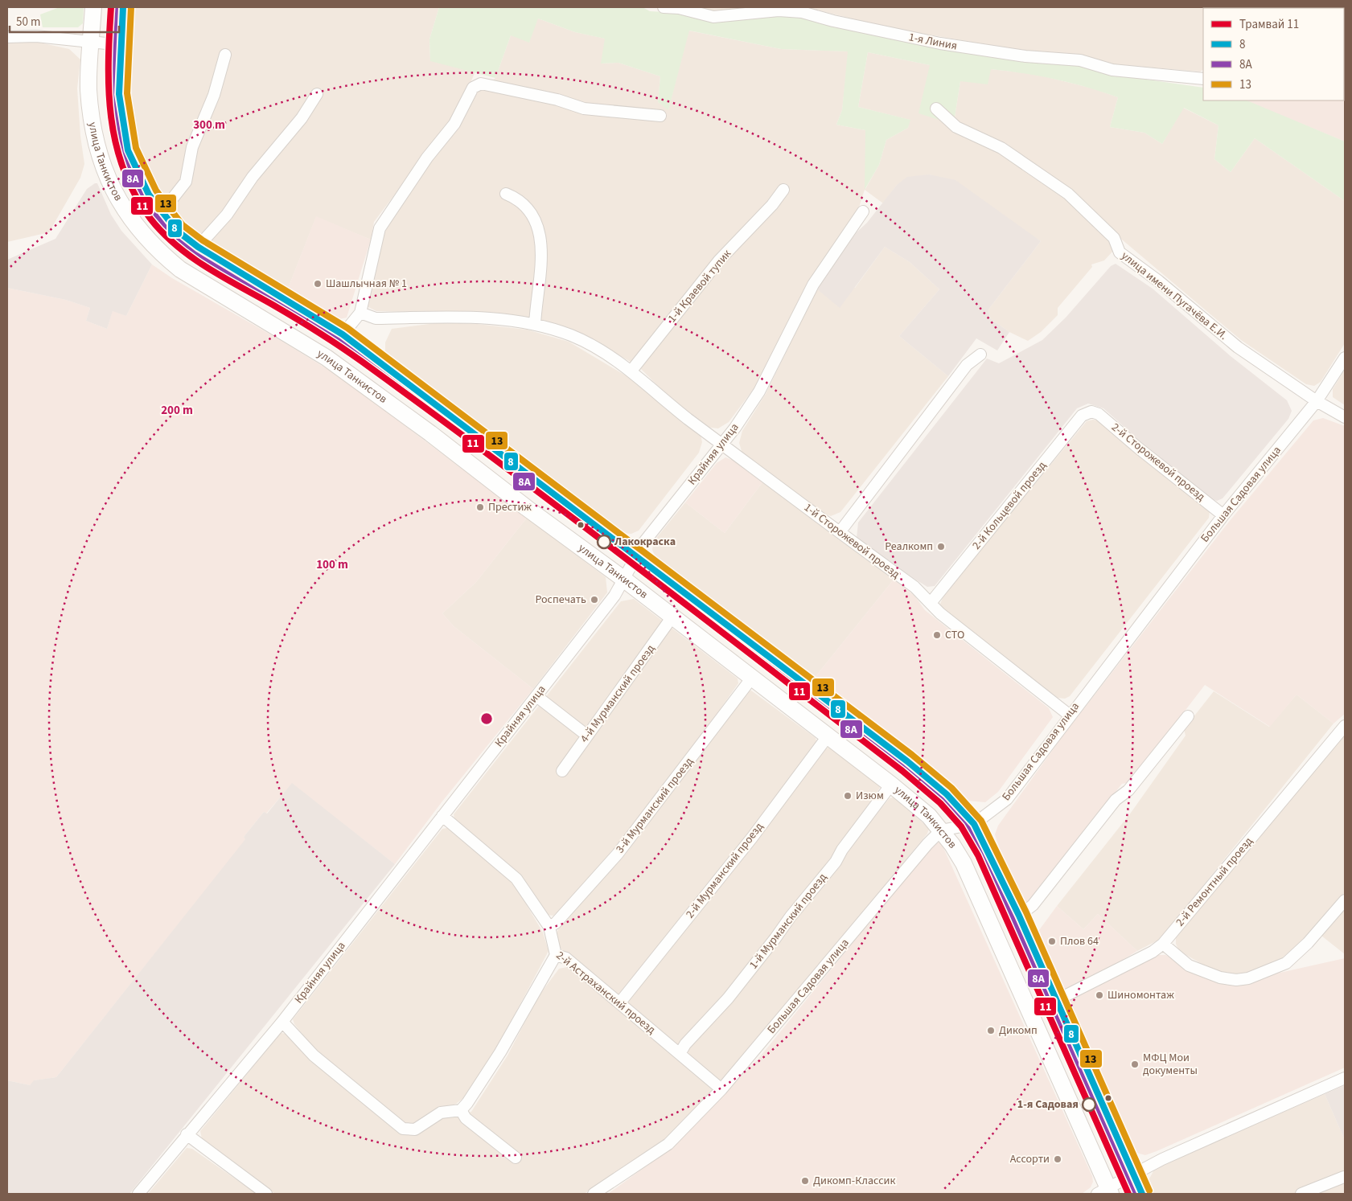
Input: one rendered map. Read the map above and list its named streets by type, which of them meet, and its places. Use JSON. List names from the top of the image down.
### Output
{
  "streets": {
    "main road": ["улица Танкистов"],
    "street": [
      "1-я Линия",
      "1-й Краевой тупик",
      "улица имени Пугачёва Е.И.",
      "Крайняя улица",
      "2-й Сторожевой проезд",
      "Большая Садовая улица",
      "2-й Кольцевой проезд",
      "1-й Сторожевой проезд",
      "4-й Мурманский проезд",
      "3-й Мурманский проезд",
      "2-й Мурманский проезд",
      "2-й Ремонтный проезд",
      "1-й Мурманский проезд",
      "2-й Астраханский проезд"
    ]
  },
  "crossings": [
    ["улица Танкистов", "Крайняя улица"],
    ["улица Танкистов", "Большая Садовая улица"],
    ["улица Танкистов", "4-й Мурманский проезд"],
    ["улица Танкистов", "3-й Мурманский проезд"],
    ["улица Танкистов", "2-й Мурманский проезд"],
    ["улица Танкистов", "1-й Мурманский проезд"],
    ["1-й Краевой тупик", "1-й Сторожевой проезд"],
    ["улица имени Пугачёва Е.И.", "Большая Садовая улица"],
    ["Крайняя улица", "1-й Сторожевой проезд"],
    ["Крайняя улица", "2-й Астраханский проезд"],
    ["2-й Сторожевой проезд", "Большая Садовая улица"],
    ["2-й Сторожевой проезд", "2-й Кольцевой проезд"],
    ["Большая Садовая улица", "1-й Сторожевой проезд"],
    ["Большая Садовая улица", "2-й Астраханский проезд"],
    ["2-й Кольцевой проезд", "1-й Сторожевой проезд"],
    ["3-й Мурманский проезд", "2-й Астраханский проезд"],
    ["2-й Мурманский проезд", "2-й Астраханский проезд"],
    ["1-й Мурманский проезд", "2-й Астраханский проезд"]
  ],
  "places": [
    "Шашлычная № 1",
    "Престиж",
    "Лакокраска",
    "Реалкомп",
    "Роспечать",
    "СТО",
    "Изюм",
    "Плов 64",
    "Шиномонтаж",
    "Дикомп",
    "МФЦ Мои документы",
    "1-я Садовая",
    "Ассорти",
    "Дикомп-Классик"
  ],
  "lines": [
    "tram line 11",
    "transit line 8",
    "transit line 8А",
    "transit line 13"
  ],
  "legend": [
    "Трамвай 11",
    "8",
    "8А",
    "13"
  ],
  "scale_bar": "50 m",
  "rings": ["300 m", "200 m", "100 m"]
}
